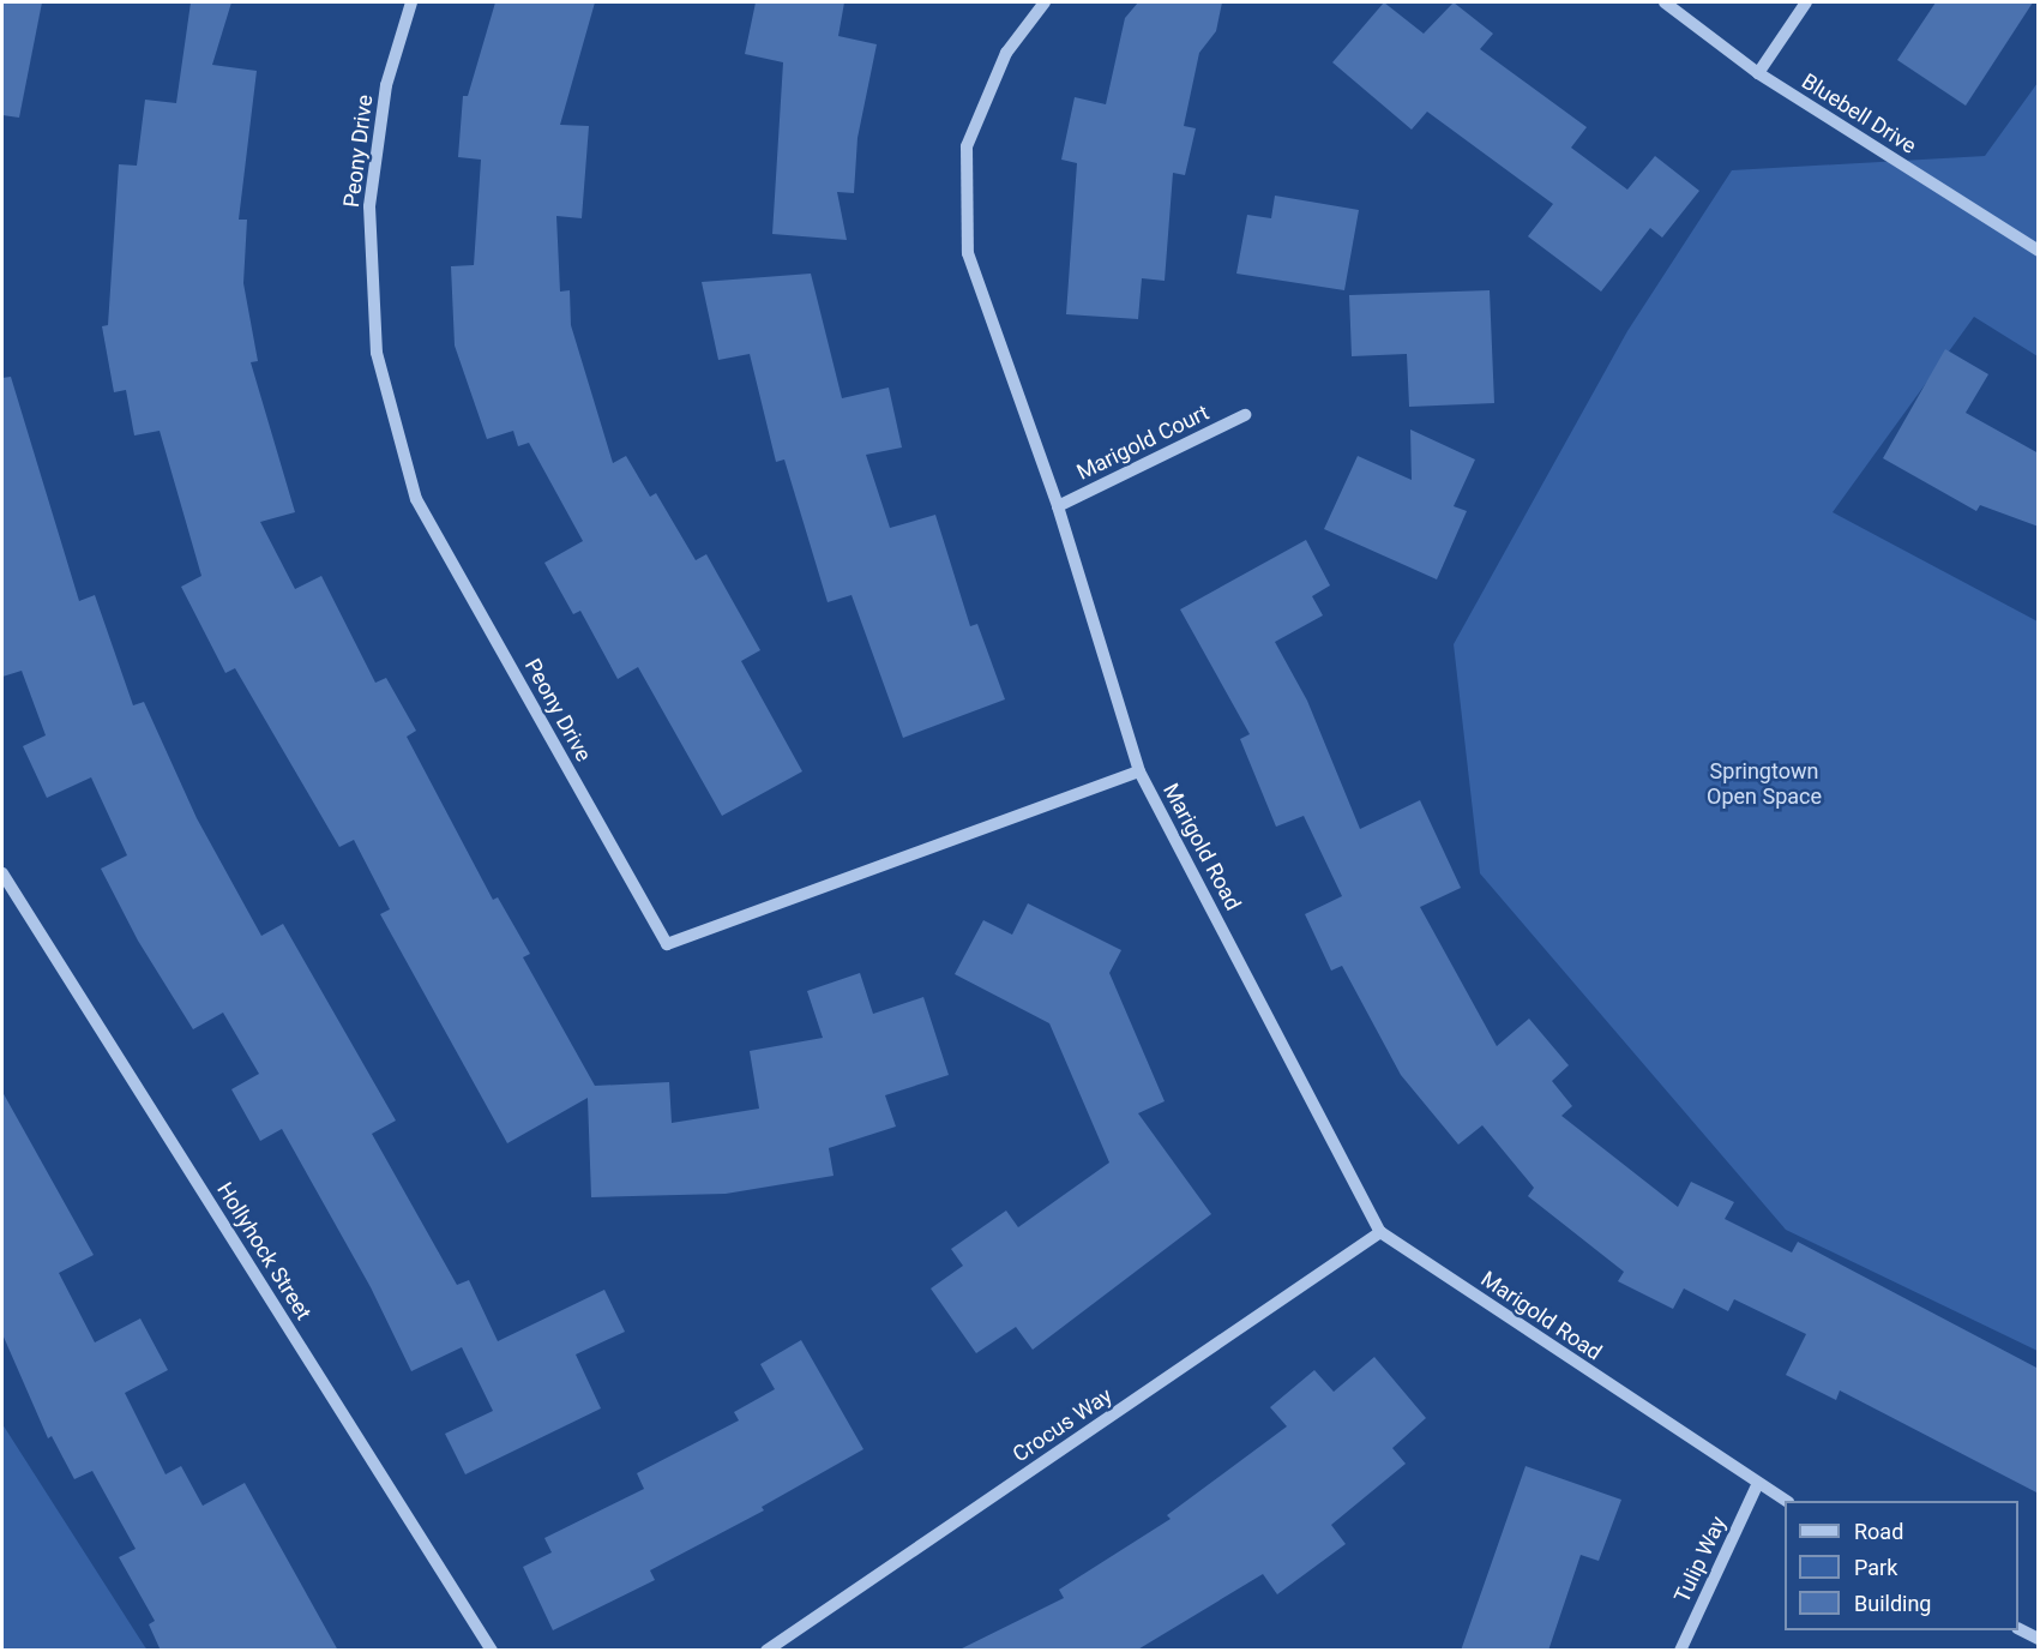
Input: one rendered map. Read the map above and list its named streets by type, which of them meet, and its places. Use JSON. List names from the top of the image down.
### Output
{
  "streets": {
    "street": [
      "Bluebell Drive",
      "Peony Drive",
      "Marigold Court",
      "Marigold Road",
      "Hollyhock Street",
      "Crocus Way",
      "Tulip Way"
    ]
  },
  "crossings": [
    ["Peony Drive", "Marigold Road"],
    ["Marigold Court", "Marigold Road"],
    ["Marigold Road", "Crocus Way"],
    ["Marigold Road", "Tulip Way"]
  ],
  "parks": ["Springtown Open Space"],
  "legend": ["Road", "Park", "Building"]
}
